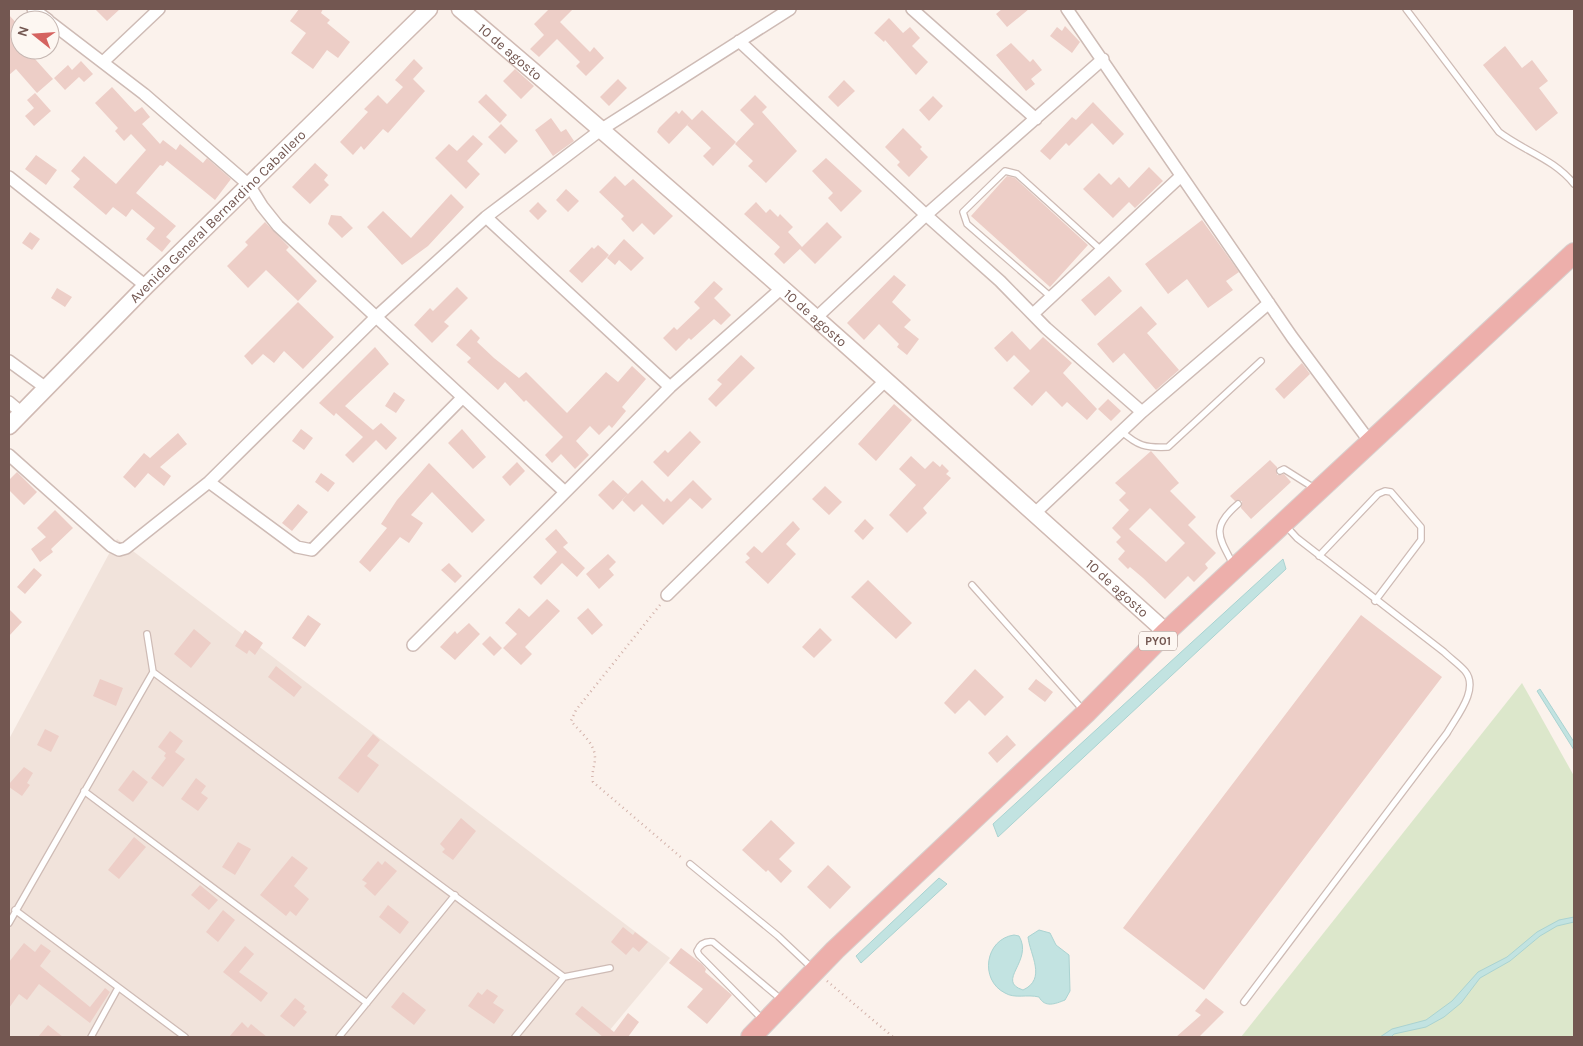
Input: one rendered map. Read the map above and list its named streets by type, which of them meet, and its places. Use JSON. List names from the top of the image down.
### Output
{
  "streets": {
    "highway": ["PY01"],
    "street": ["10 de agosto", "Avenida General Bernardino Caballero"]
  },
  "crossings": [
    ["10 de agosto", "PY01"]
  ],
  "north": "left"
}
